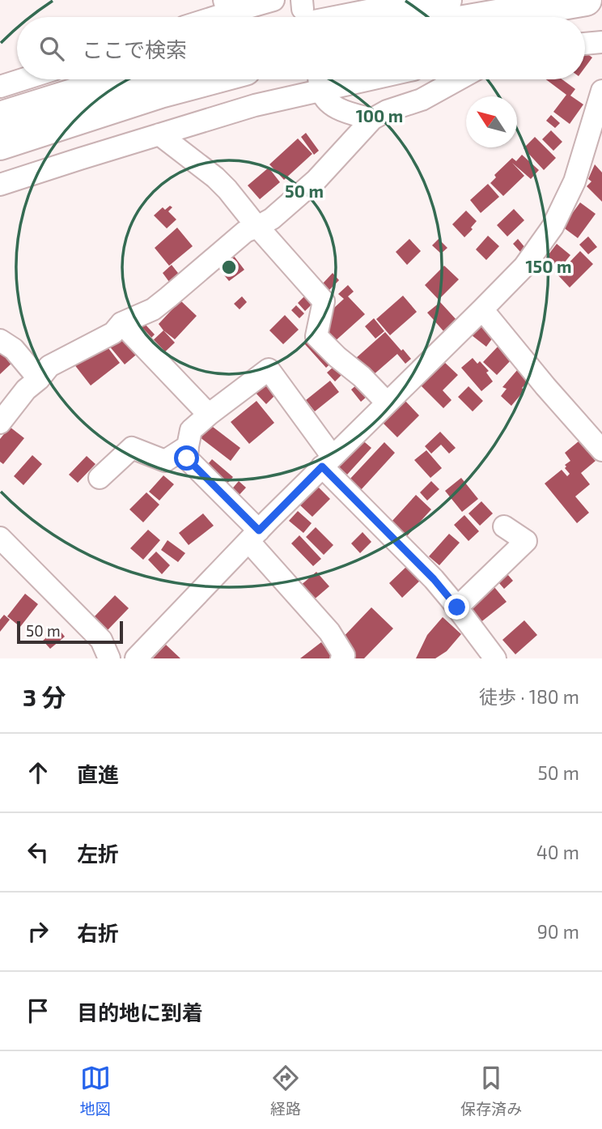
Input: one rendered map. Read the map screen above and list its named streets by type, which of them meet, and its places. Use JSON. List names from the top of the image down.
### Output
{
  "scale_bar": "50 m",
  "north": "top left",
  "page": {
    "search": "ここで検索",
    "scale": "50 m",
    "heading": ["3 分", "徒歩 · 180 m"],
    "list": [
      ["直進", "50 m"],
      ["左折", "40 m"],
      ["右折", "90 m"],
      "目的地に到着"
    ],
    "nav": ["地図", "経路", "保存済み"]
  },
  "rings": ["100 m", "50 m", "150 m"]
}
